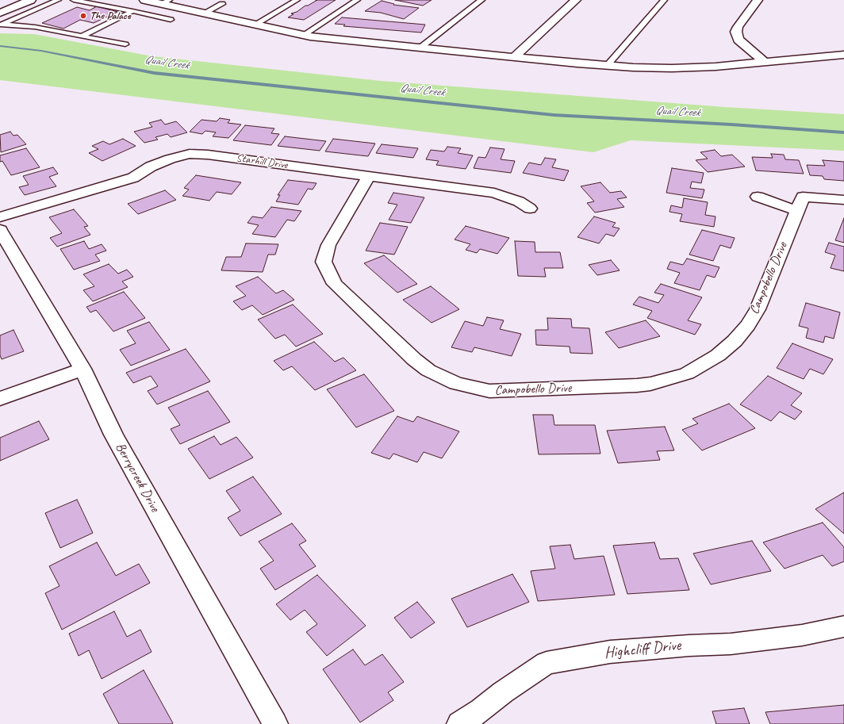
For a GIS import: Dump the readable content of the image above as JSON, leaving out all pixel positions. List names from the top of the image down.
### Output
{
  "streets": {
    "street": [
      "Starhill Drive",
      "Campobello Drive",
      "Berrycreek Drive",
      "Highcliff Drive"
    ]
  },
  "crossings": [
    ["Starhill Drive", "Campobello Drive"]
  ],
  "water": ["Quail Creek"],
  "places": ["The Palace"]
}
